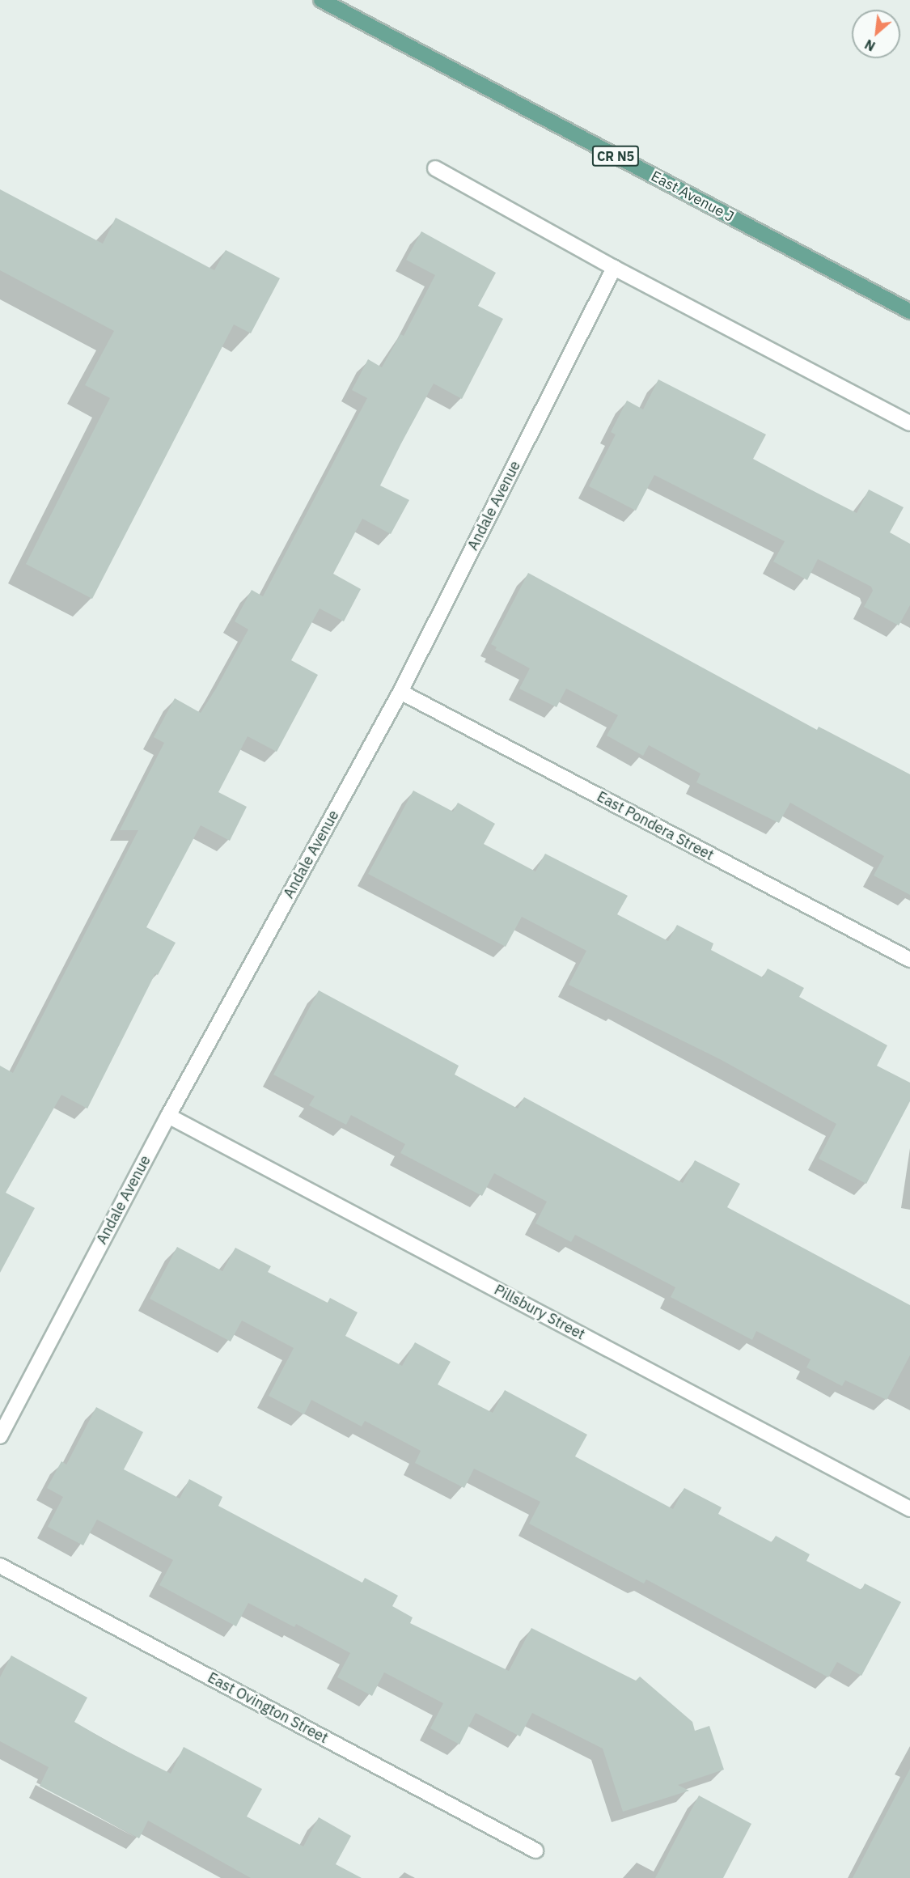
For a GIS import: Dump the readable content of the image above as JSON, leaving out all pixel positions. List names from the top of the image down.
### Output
{
  "streets": {
    "main road": ["CR N5", "East Avenue J"],
    "street": [
      "Andale Avenue",
      "East Pondera Street",
      "Pillsbury Street",
      "East Ovington Street"
    ]
  },
  "crossings": [
    ["Andale Avenue", "East Pondera Street"],
    ["Andale Avenue", "Pillsbury Street"]
  ],
  "north": "bottom left"
}
